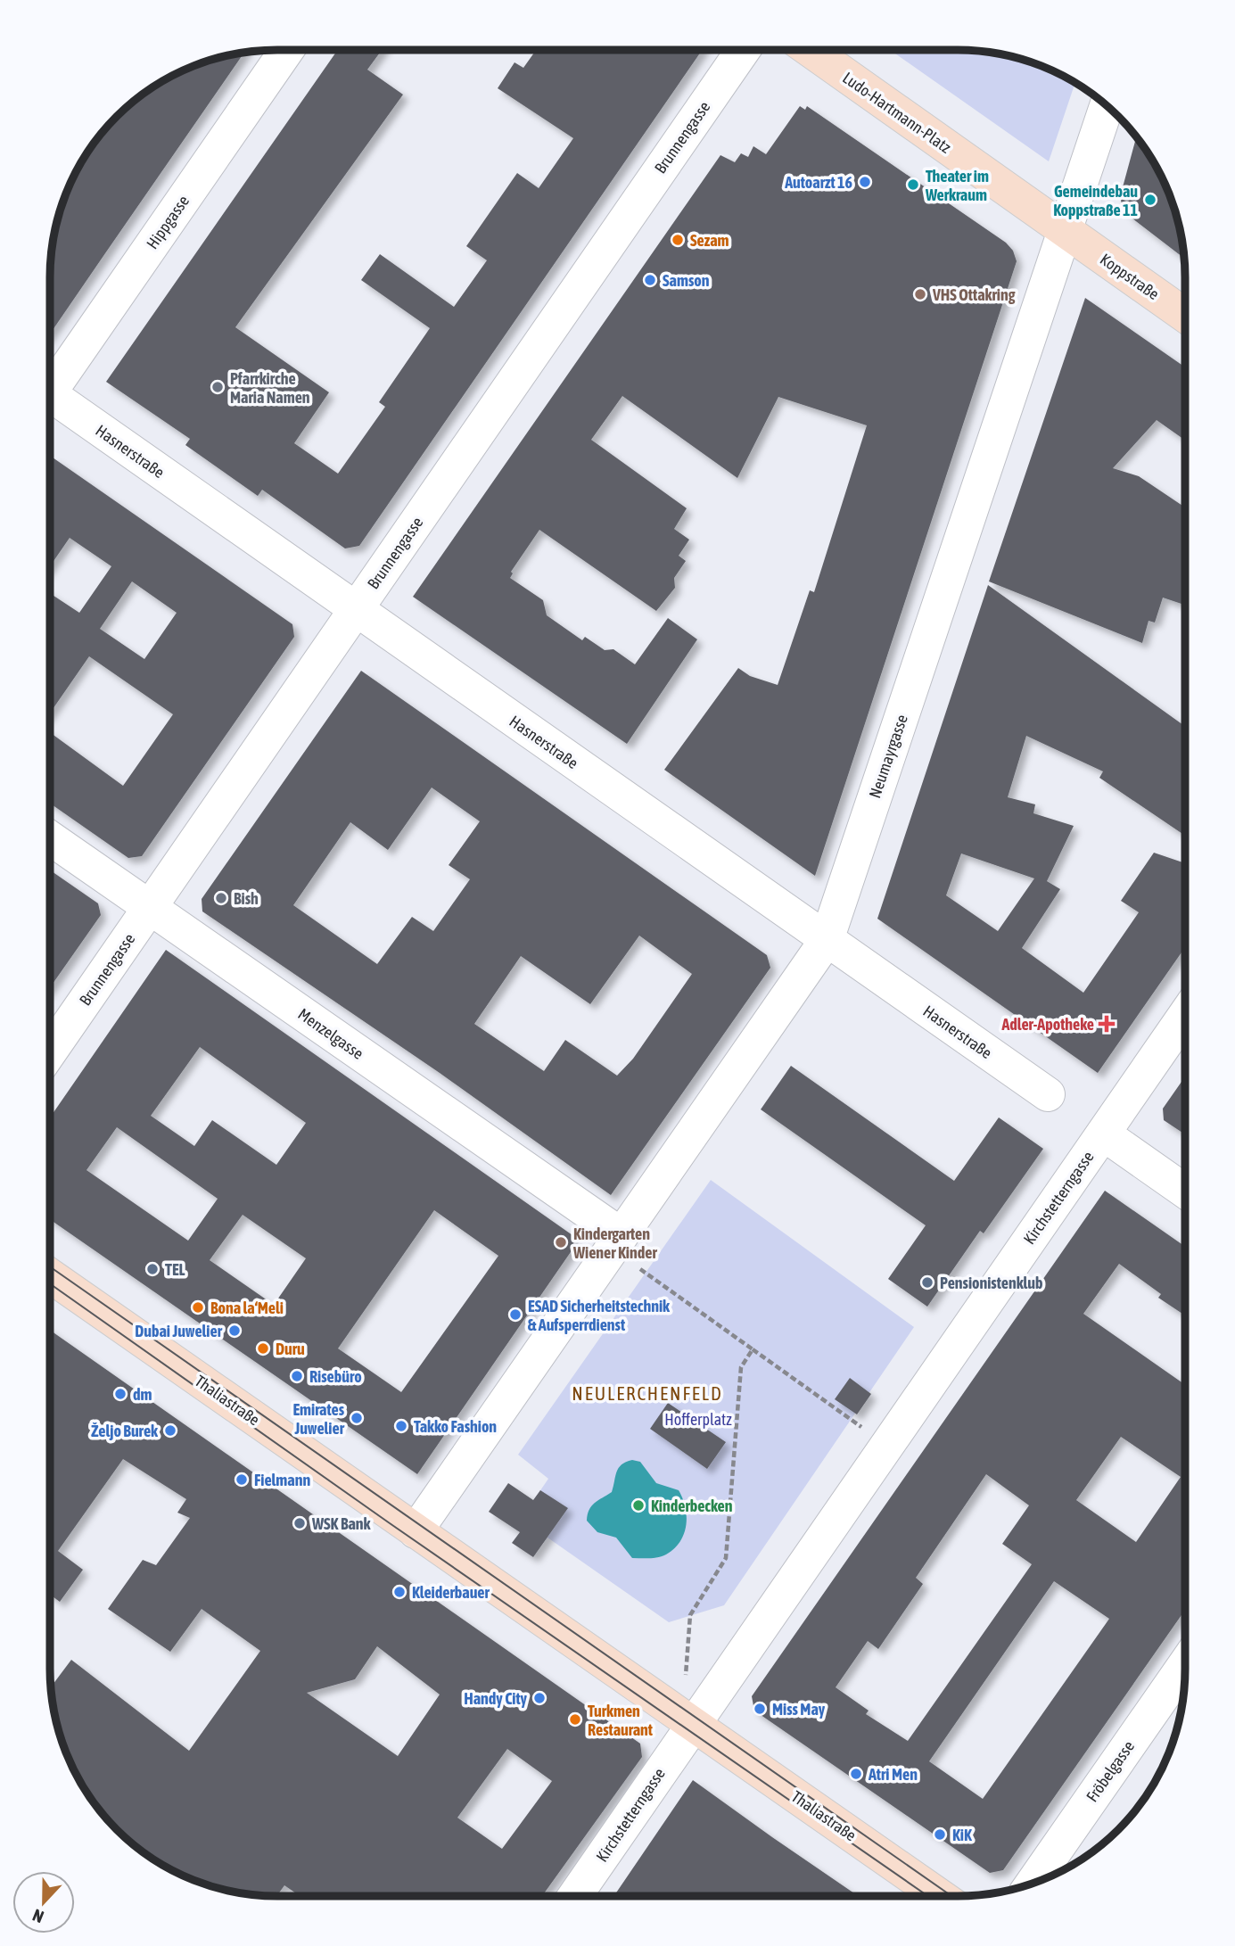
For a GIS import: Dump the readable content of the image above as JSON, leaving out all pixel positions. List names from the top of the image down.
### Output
{
  "streets": {
    "main road": ["Ludo-Hartmann-Platz", "Koppstraße", "Thaliastraße"],
    "street": [
      "Brunnengasse",
      "Hippgasse",
      "Hasnerstraße",
      "Neumayrgasse",
      "Menzelgasse",
      "Kirchstetterngasse",
      "Fröbelgasse"
    ]
  },
  "crossings": [
    ["Ludo-Hartmann-Platz", "Koppstraße"],
    ["Ludo-Hartmann-Platz", "Neumayrgasse"],
    ["Brunnengasse", "Hasnerstraße"],
    ["Brunnengasse", "Menzelgasse"],
    ["Koppstraße", "Neumayrgasse"],
    ["Hasnerstraße", "Neumayrgasse"],
    ["Neumayrgasse", "Menzelgasse"],
    ["Kirchstetterngasse", "Thaliastraße"]
  ],
  "districts": ["NEULERCHENFELD"],
  "parks": ["Hofferplatz"],
  "places": {
    "other": [
      "Autoarzt 16",
      "Theater im Werkraum",
      "Gemeindebau Koppstraße 11",
      "Sezam",
      "Samson",
      "VHS Ottakring",
      "Pfarrkirche Maria Namen",
      "Bish",
      "Kindergarten Wiener Kinder",
      "TEL",
      "Pensionistenklub",
      "Bona la‘Meli",
      "ESAD Sicherheitstechnik & Aufsperrdienst",
      "Dubai Juwelier",
      "Duru",
      "Risebüro",
      "dm",
      "Emirates Juwelier",
      "Takko Fashion",
      "Željo Burek",
      "Fielmann",
      "Kinderbecken",
      "WSK Bank",
      "Kleiderbauer",
      "Handy City",
      "Miss May",
      "Turkmen Restaurant",
      "Atri Men",
      "KiK"
    ],
    "health": ["Adler-Apotheke"]
  },
  "north": "bottom"
}
